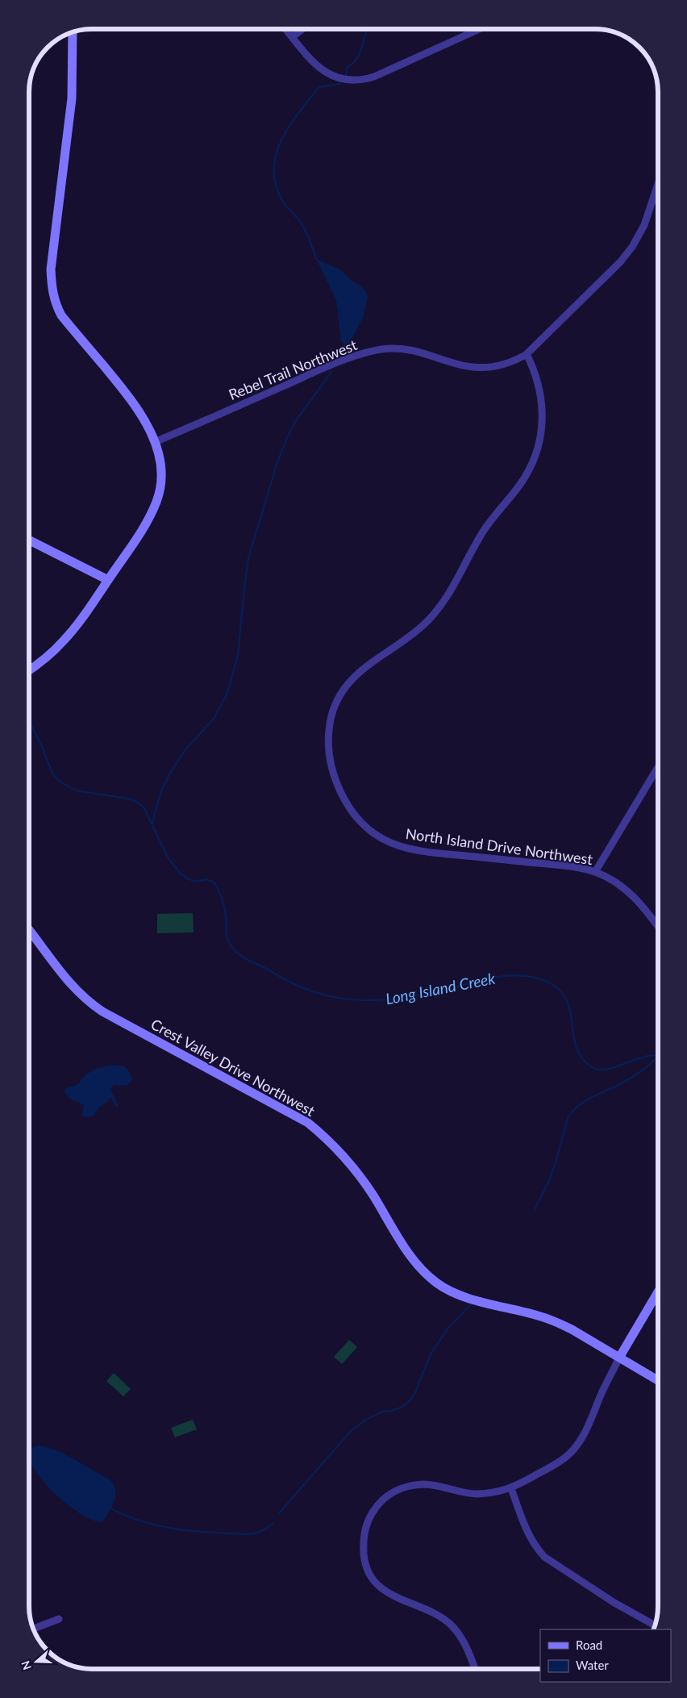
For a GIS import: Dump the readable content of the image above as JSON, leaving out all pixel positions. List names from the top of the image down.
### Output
{
  "streets": {
    "street": ["Rebel Trail Northwest", "North Island Drive Northwest", "Crest Valley Drive Northwest"]
  },
  "crossings": [
    ["Rebel Trail Northwest", "North Island Drive Northwest"]
  ],
  "water": ["Long Island Creek"],
  "legend": ["Road", "Water"],
  "north": "left"
}
